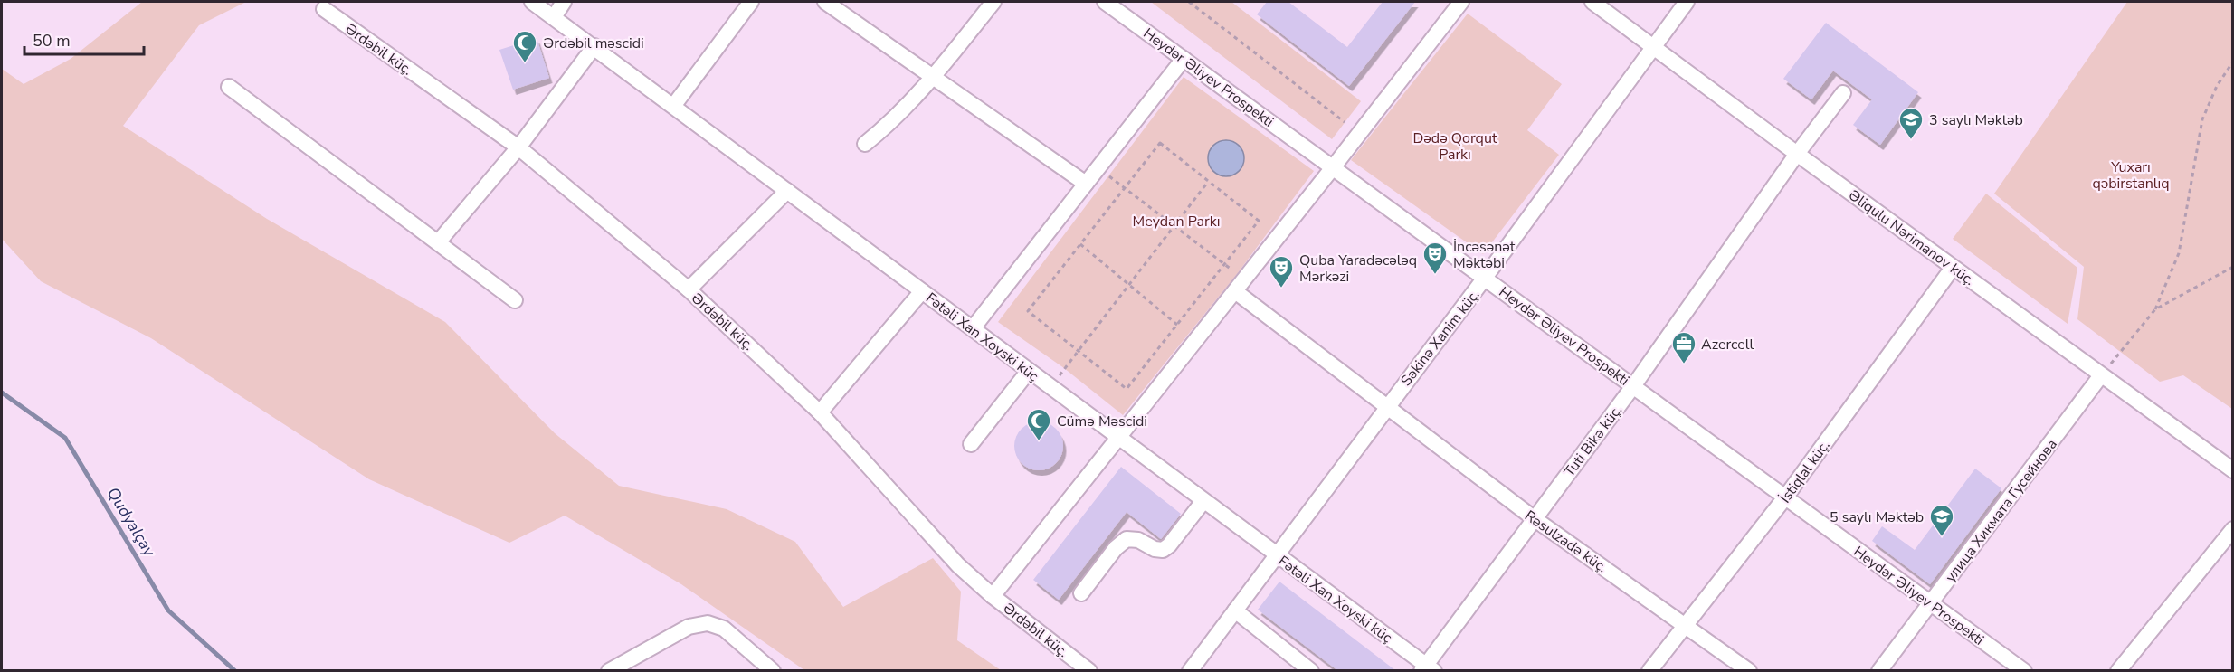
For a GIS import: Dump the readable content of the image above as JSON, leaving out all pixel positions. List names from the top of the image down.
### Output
{
  "streets": {
    "street": [
      "Ərdəbil küç.",
      "Heydər Əliyev Prospekti",
      "Əliqulu Nərimanov küç.",
      "Fətəli Xan Xoyski küç",
      "Səkinə Xanim küç.",
      "Tuti Bikə küç.",
      "İstiqlal küç.",
      "улица Хикмата Гусейнова",
      "Rəsulzadə küç."
    ]
  },
  "crossings": [
    ["Heydər Əliyev Prospekti", "Səkinə Xanim küç."],
    ["Heydər Əliyev Prospekti", "Tuti Bikə küç."],
    ["Heydər Əliyev Prospekti", "İstiqlal küç."],
    ["Heydər Əliyev Prospekti", "улица Хикмата Гусейнова"],
    ["Əliqulu Nərimanov küç.", "Səkinə Xanim küç."],
    ["Əliqulu Nərimanov küç.", "Tuti Bikə küç."],
    ["Əliqulu Nərimanov küç.", "İstiqlal küç."],
    ["Əliqulu Nərimanov küç.", "улица Хикмата Гусейнова"],
    ["Fətəli Xan Xoyski küç", "Səkinə Xanim küç."],
    ["Fətəli Xan Xoyski küç", "Tuti Bikə küç."],
    ["Səkinə Xanim küç.", "Rəsulzadə küç."],
    ["Tuti Bikə küç.", "Rəsulzadə küç."],
    ["İstiqlal küç.", "Rəsulzadə küç."]
  ],
  "water": ["Qudyalçay"],
  "parks": ["Dədə Qorqut Parkı", "Yuxarı qəbirstanlıq", "Meydan Parkı"],
  "places": {
    "mosque": ["Ərdəbil məscidi", "Cümə Məscidi"],
    "school or university": ["3 saylı Məktəb", "5 saylı Məktəb"],
    "theatre": ["İncəsənət Məktəbi", "Quba Yaradəcələq Mərkəzi"],
    "office": ["Azercell"]
  },
  "scale_bar": "50 m"
}
